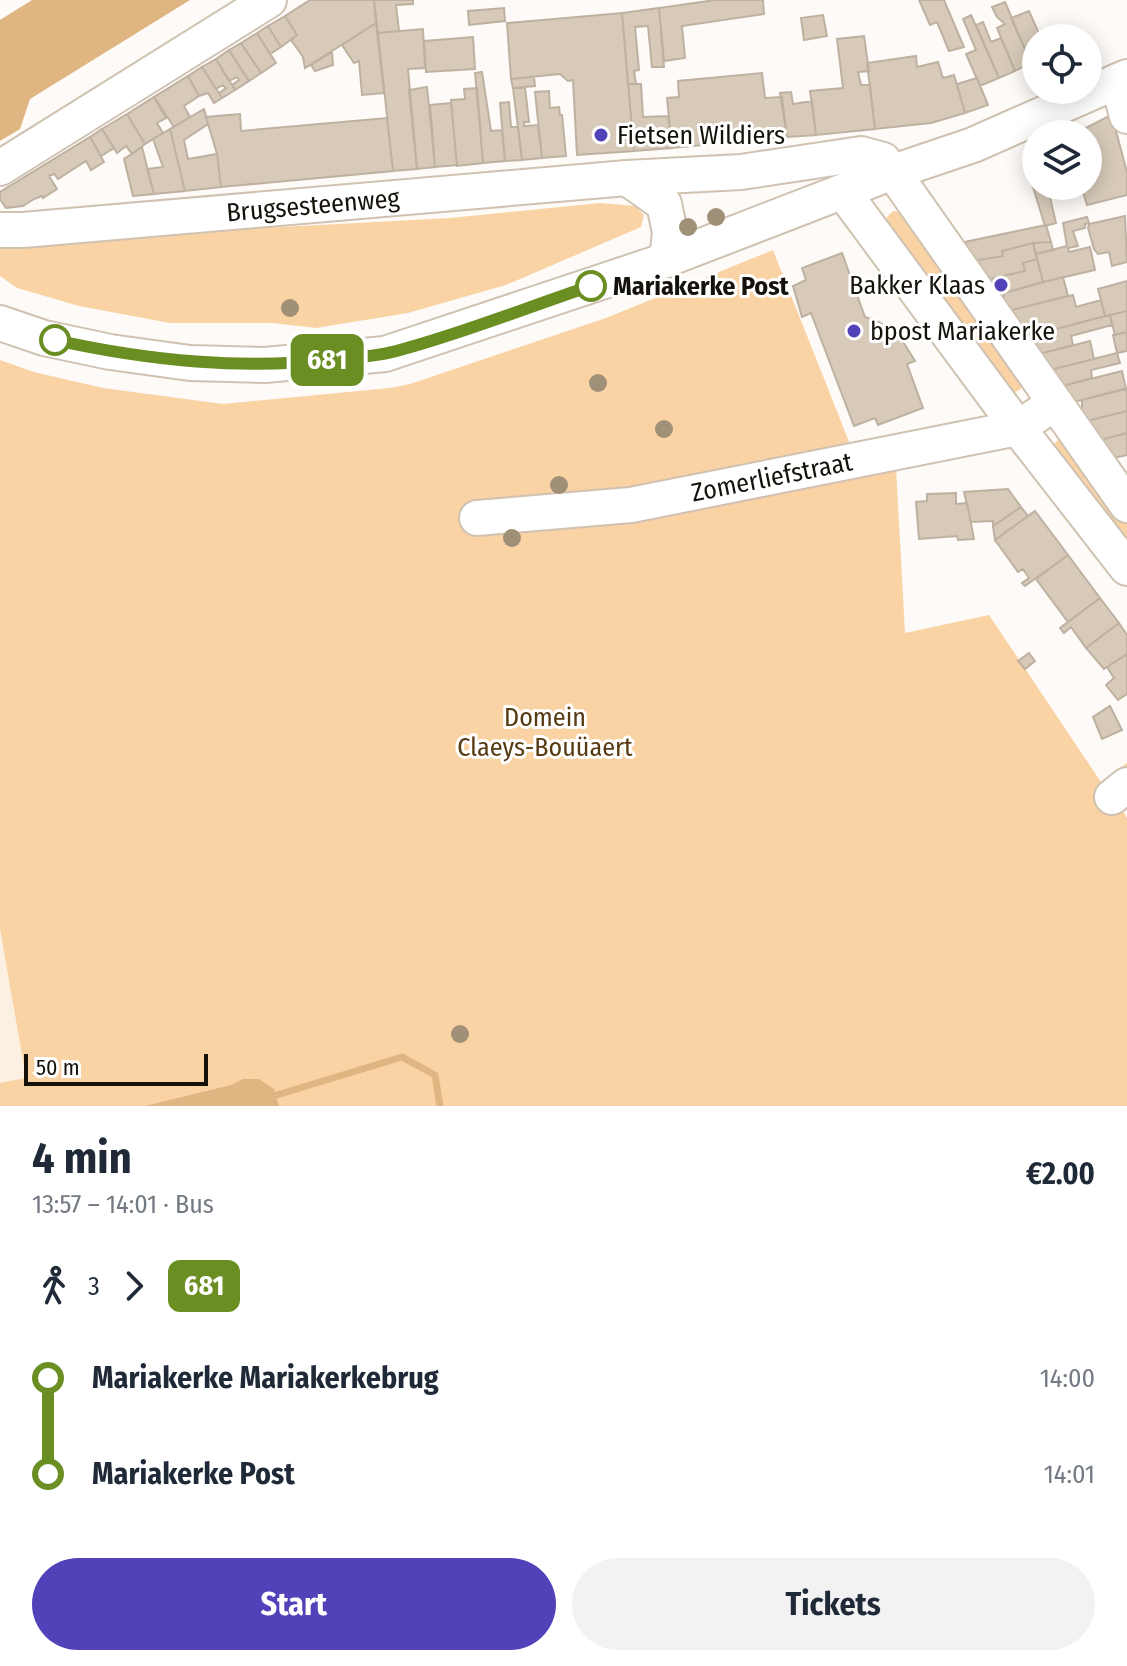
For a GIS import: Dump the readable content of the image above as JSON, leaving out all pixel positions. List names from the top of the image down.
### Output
{
  "streets": {
    "street": ["Brugsesteenweg", "Zomerliefstraat"]
  },
  "parks": ["Domein Claeys-Bouüaert"],
  "places": [
    "Fietsen Wildiers",
    "Bakker Klaas",
    "Mariakerke Post",
    "bpost Mariakerke"
  ],
  "lines": ["bus line 681"],
  "scale_bar": "50 m",
  "page": {
    "on_map": "681",
    "scale": "50 m",
    "heading": ["4 min", "13:57 – 14:01 · Bus", "€2.00"],
    "legs": ["3", "681"],
    "list": [
      {
        "name": "Mariakerke Mariakerkebrug",
        "value": "14:00"
      },
      {
        "name": "Mariakerke Post",
        "value": "14:01"
      }
    ],
    "buttons": ["Start", "Tickets"]
  }
}
